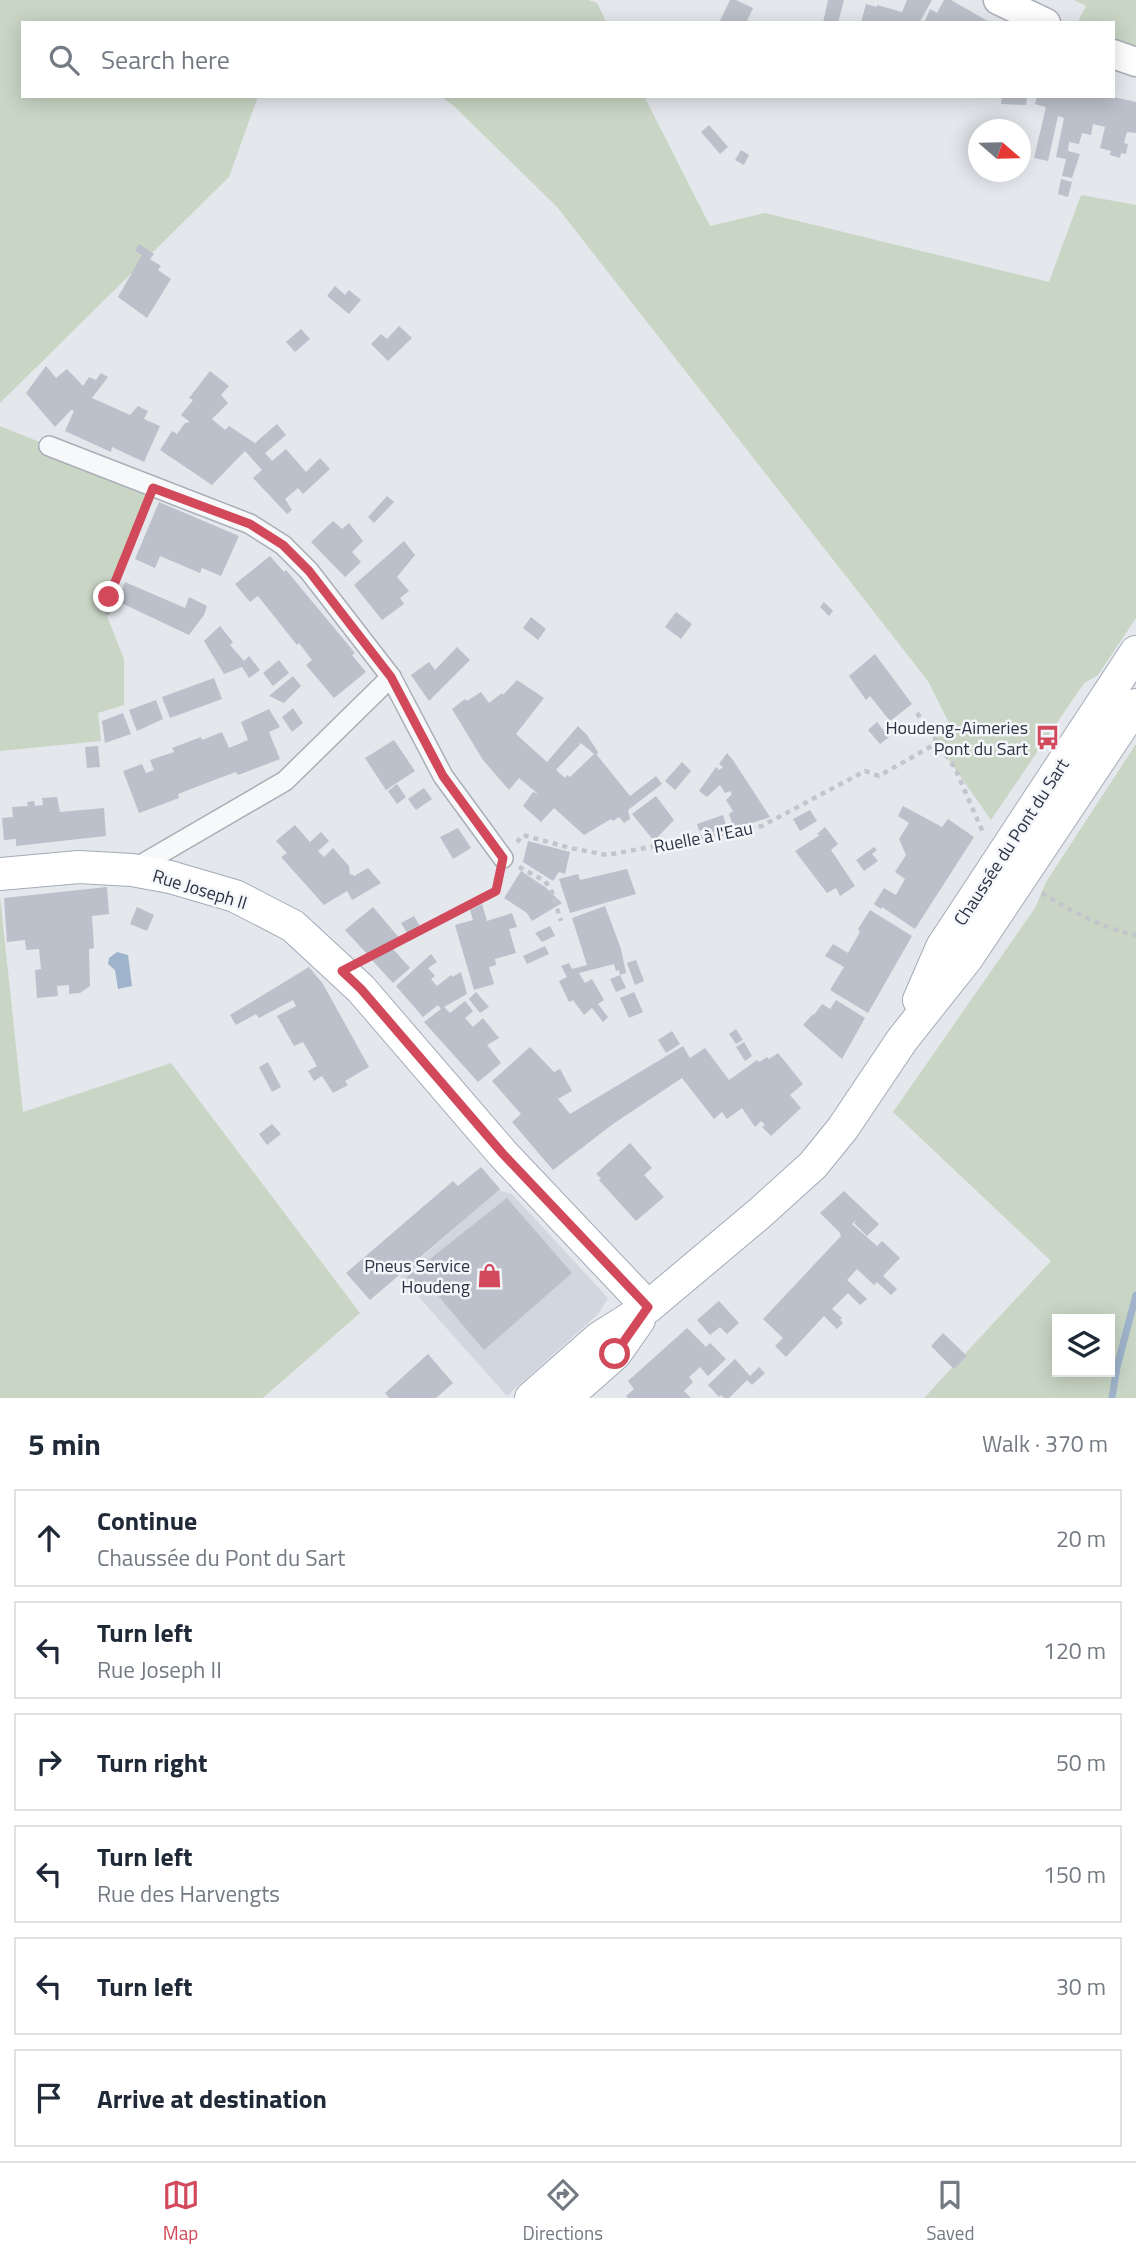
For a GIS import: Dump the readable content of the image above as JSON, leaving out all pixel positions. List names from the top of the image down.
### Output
{
  "streets": {
    "main road": ["Chaussée du Pont du Sart", "Rue Joseph II"],
    "path": ["Ruelle à l'Eau"]
  },
  "crossings": [
    ["Chaussée du Pont du Sart", "Rue Joseph II"]
  ],
  "places": {
    "bus stop": ["Houdeng-Aimeries Pont du Sart"],
    "shop": ["Pneus Service Houdeng"]
  },
  "north": "right",
  "page": {
    "search": "Search here",
    "heading": ["5 min", "Walk · 370 m"],
    "list": [
      ["Continue", "Chaussée du Pont du Sart", "20 m"],
      ["Turn left", "Rue Joseph II", "120 m"],
      ["Turn right", "50 m"],
      ["Turn left", "Rue des Harvengts", "150 m"],
      ["Turn left", "30 m"],
      "Arrive at destination"
    ],
    "nav": ["Map", "Directions", "Saved"]
  }
}
